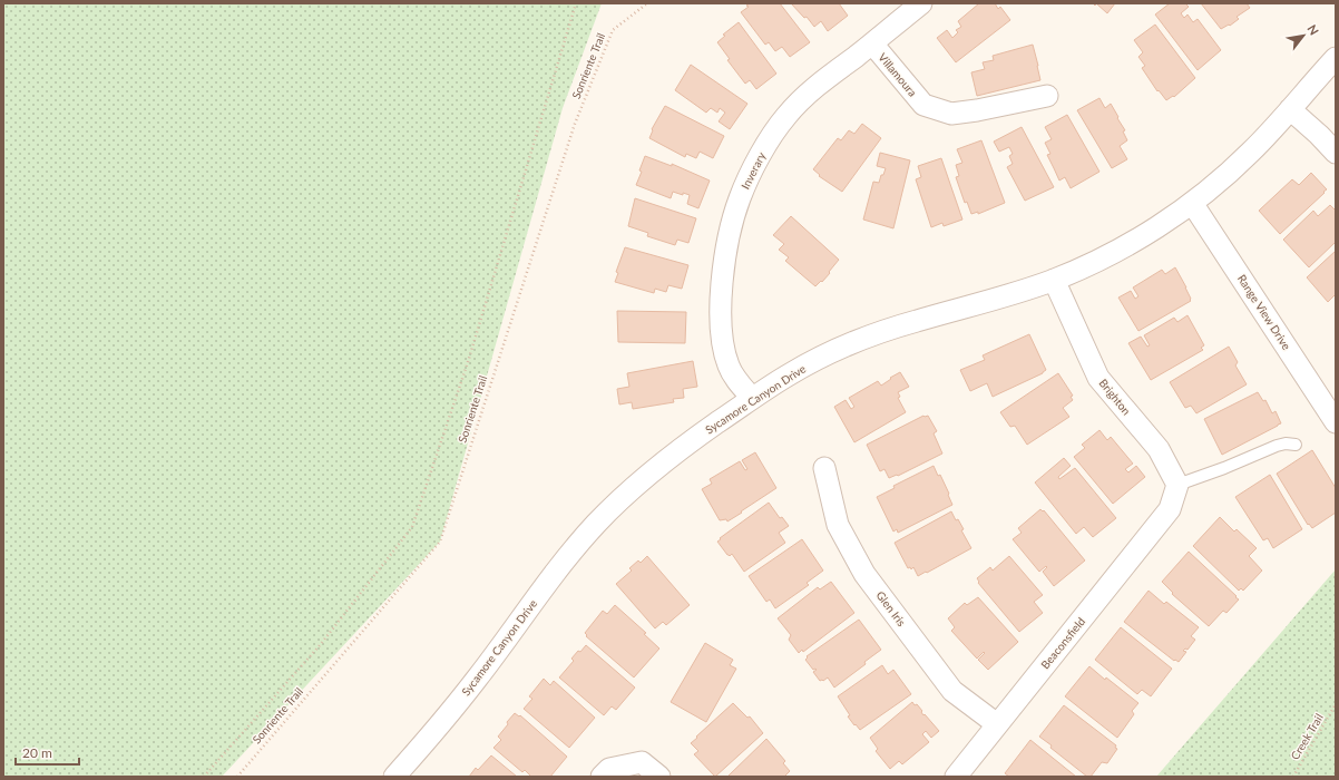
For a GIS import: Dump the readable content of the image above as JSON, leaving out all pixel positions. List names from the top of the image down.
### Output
{
  "streets": {
    "street": [
      "Villamoura",
      "Inverary",
      "Range View Drive",
      "Brighton",
      "Sycamore Canyon Drive",
      "Glen Iris",
      "Beaconsfield"
    ],
    "path": ["Sonriente Trail", "Creek Trail"]
  },
  "crossings": [
    ["Villamoura", "Inverary"],
    ["Inverary", "Sycamore Canyon Drive"],
    ["Range View Drive", "Sycamore Canyon Drive"],
    ["Brighton", "Sycamore Canyon Drive"],
    ["Brighton", "Beaconsfield"],
    ["Glen Iris", "Beaconsfield"]
  ],
  "scale_bar": "20 m",
  "north": "top right"
}
